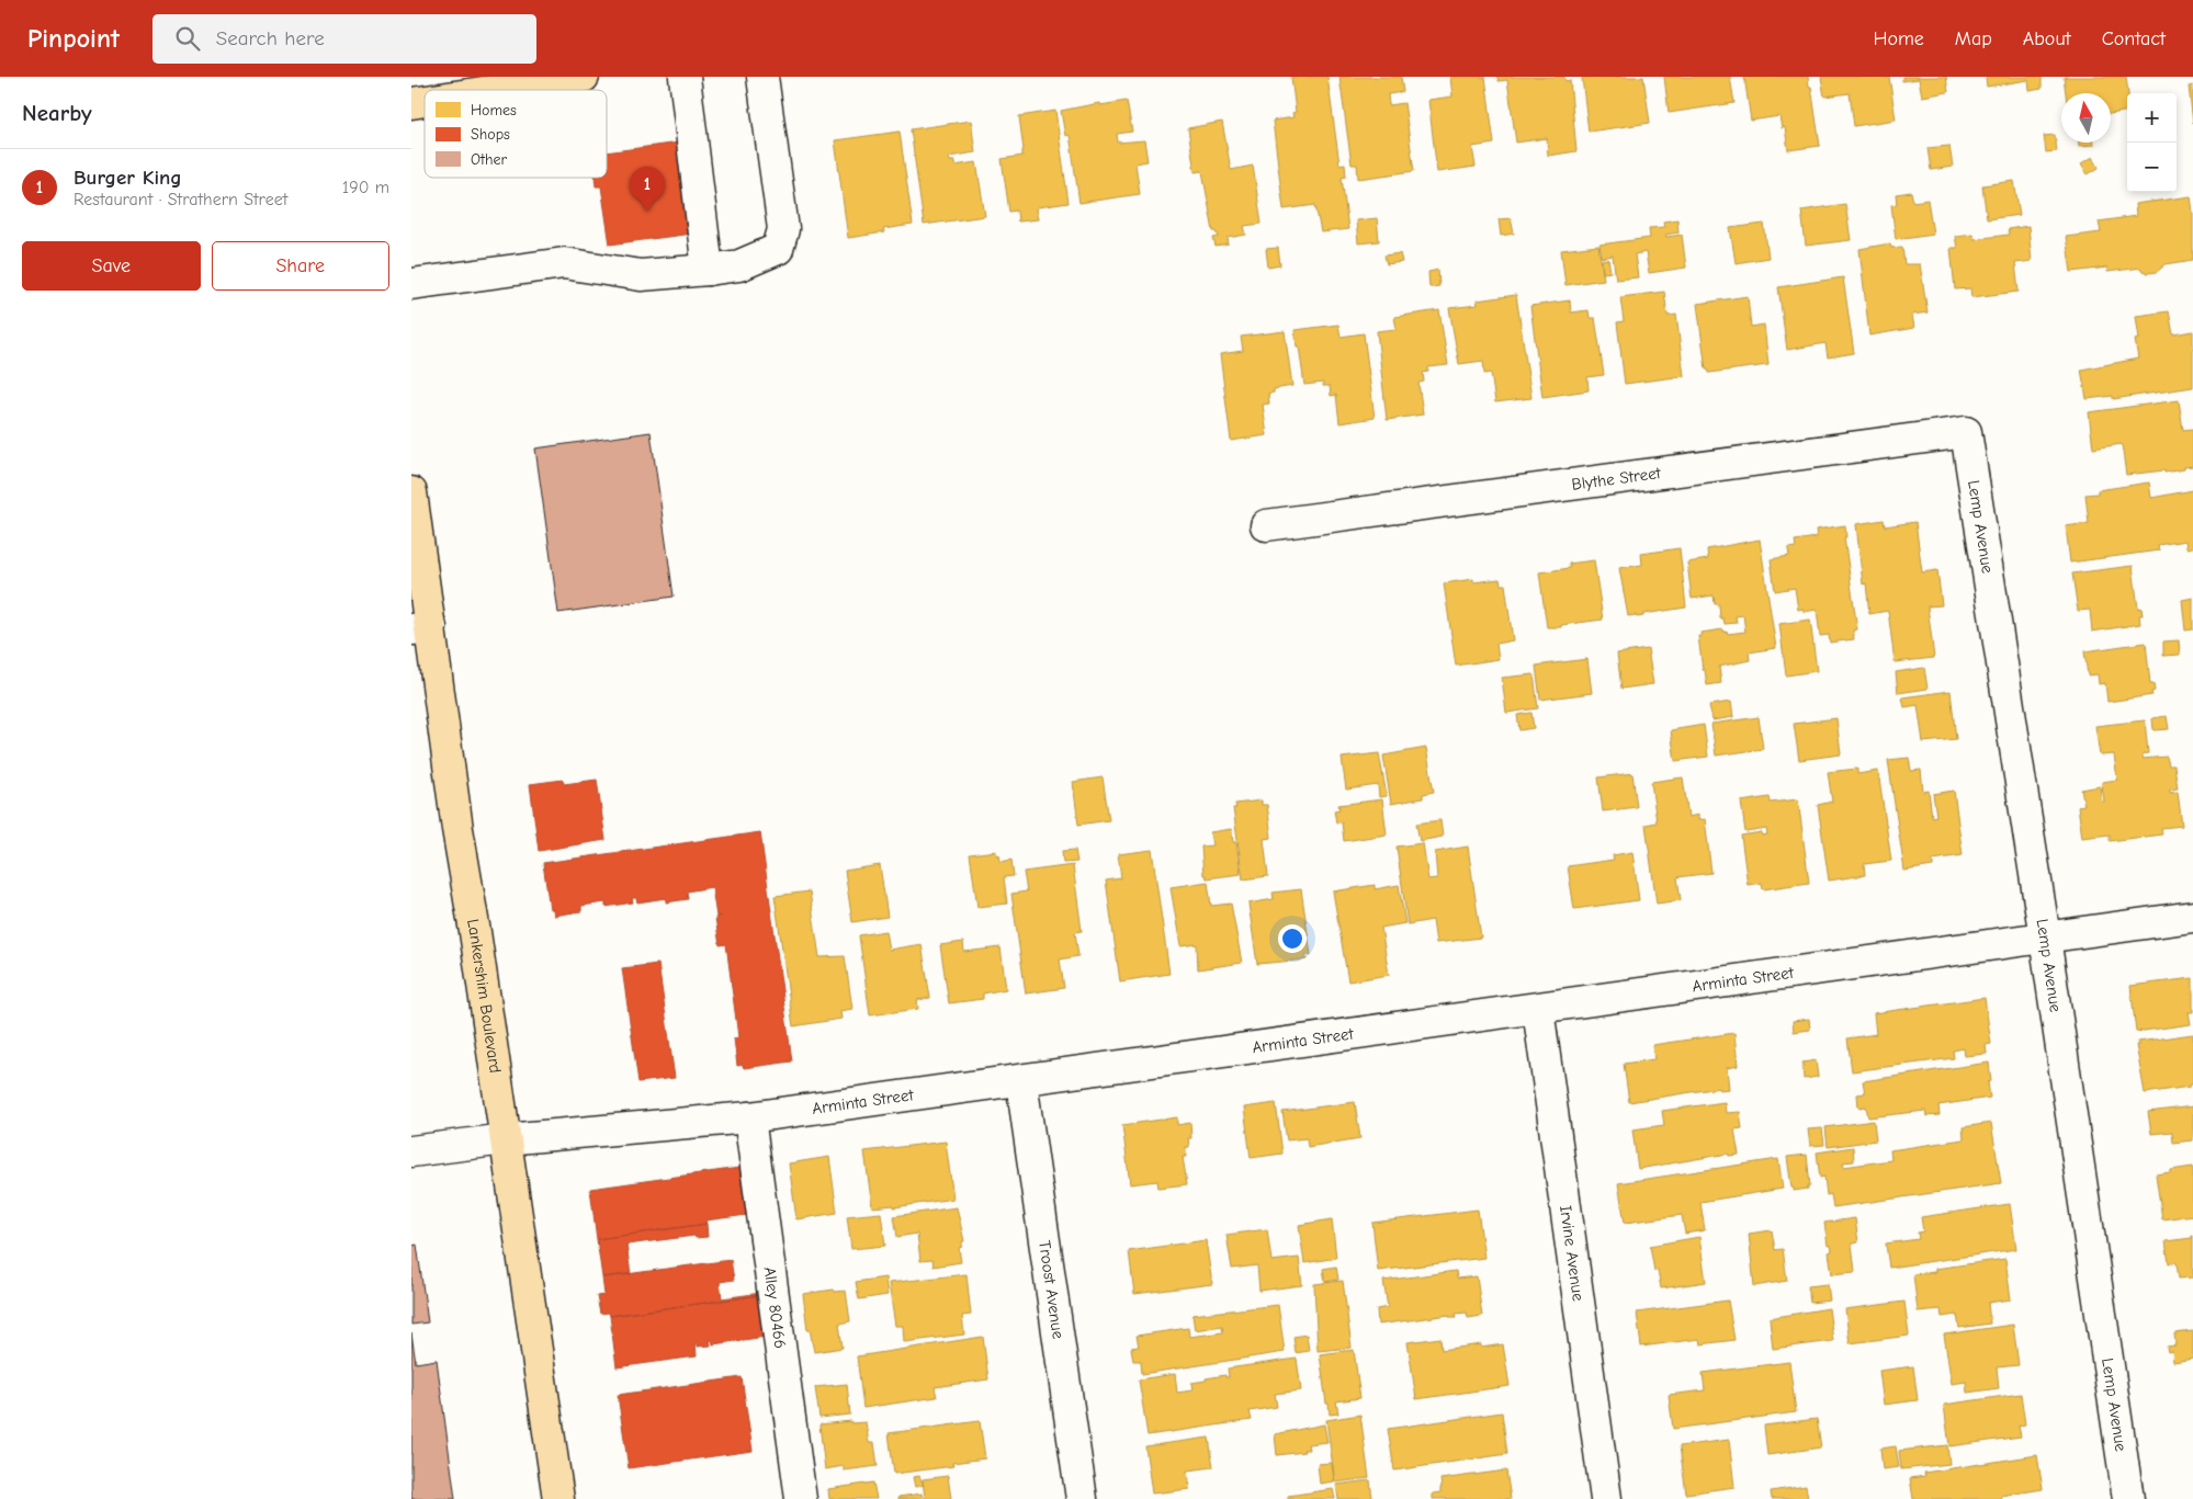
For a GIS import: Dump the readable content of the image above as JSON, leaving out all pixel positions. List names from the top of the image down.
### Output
{
  "streets": {
    "main road": ["Lankershim Boulevard"],
    "street": [
      "Blythe Street",
      "Lemp Avenue",
      "Arminta Street",
      "Irvine Avenue",
      "Troost Avenue",
      "Alley 80466"
    ]
  },
  "crossings": [
    ["Blythe Street", "Lemp Avenue"],
    ["Lemp Avenue", "Arminta Street"],
    ["Arminta Street", "Lankershim Boulevard"],
    ["Arminta Street", "Irvine Avenue"],
    ["Arminta Street", "Troost Avenue"],
    ["Arminta Street", "Alley 80466"]
  ],
  "legend": ["Homes", "Shops", "Other"],
  "north": "top",
  "page": {
    "header": "Pinpoint",
    "search": "Search here",
    "nav": [
      "Home",
      "Map",
      "About",
      "Contact"
    ],
    "heading": "Nearby",
    "map_buttons": ["+", "−"],
    "list": [
      {
        "mark": "1",
        "name": "Burger King",
        "note": "Restaurant · Strathern Street",
        "value": "190 m"
      }
    ],
    "pins": "1",
    "buttons": ["Save", "Share"]
  }
}
